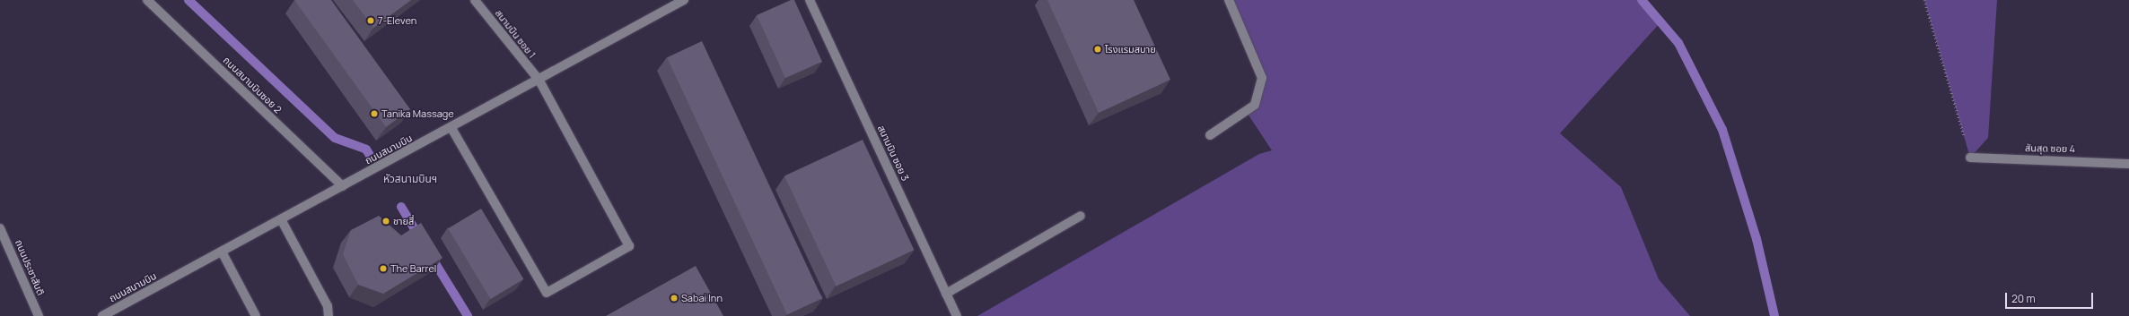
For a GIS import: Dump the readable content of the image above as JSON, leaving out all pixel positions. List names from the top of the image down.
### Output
{
  "streets": {
    "street": [
      "สนามบิน ซอย 1",
      "ถนนสนามบินซอย 2",
      "สันสุด ซอย 4",
      "ถนนสนามบิน",
      "สนามบิน ซอย 3",
      "ถนนประชาสันติ"
    ]
  },
  "crossings": [
    ["สนามบิน ซอย 1", "ถนนสนามบิน"],
    ["ถนนสนามบินซอย 2", "ถนนสนามบิน"]
  ],
  "districts": ["หัวสนามบินฯ"],
  "places": [
    "7-Eleven",
    "โรงแรมสบาย",
    "Tanika Massage",
    "ชายสี่",
    "The Barrel",
    "Sabai Inn"
  ],
  "scale_bar": "20 m"
}
